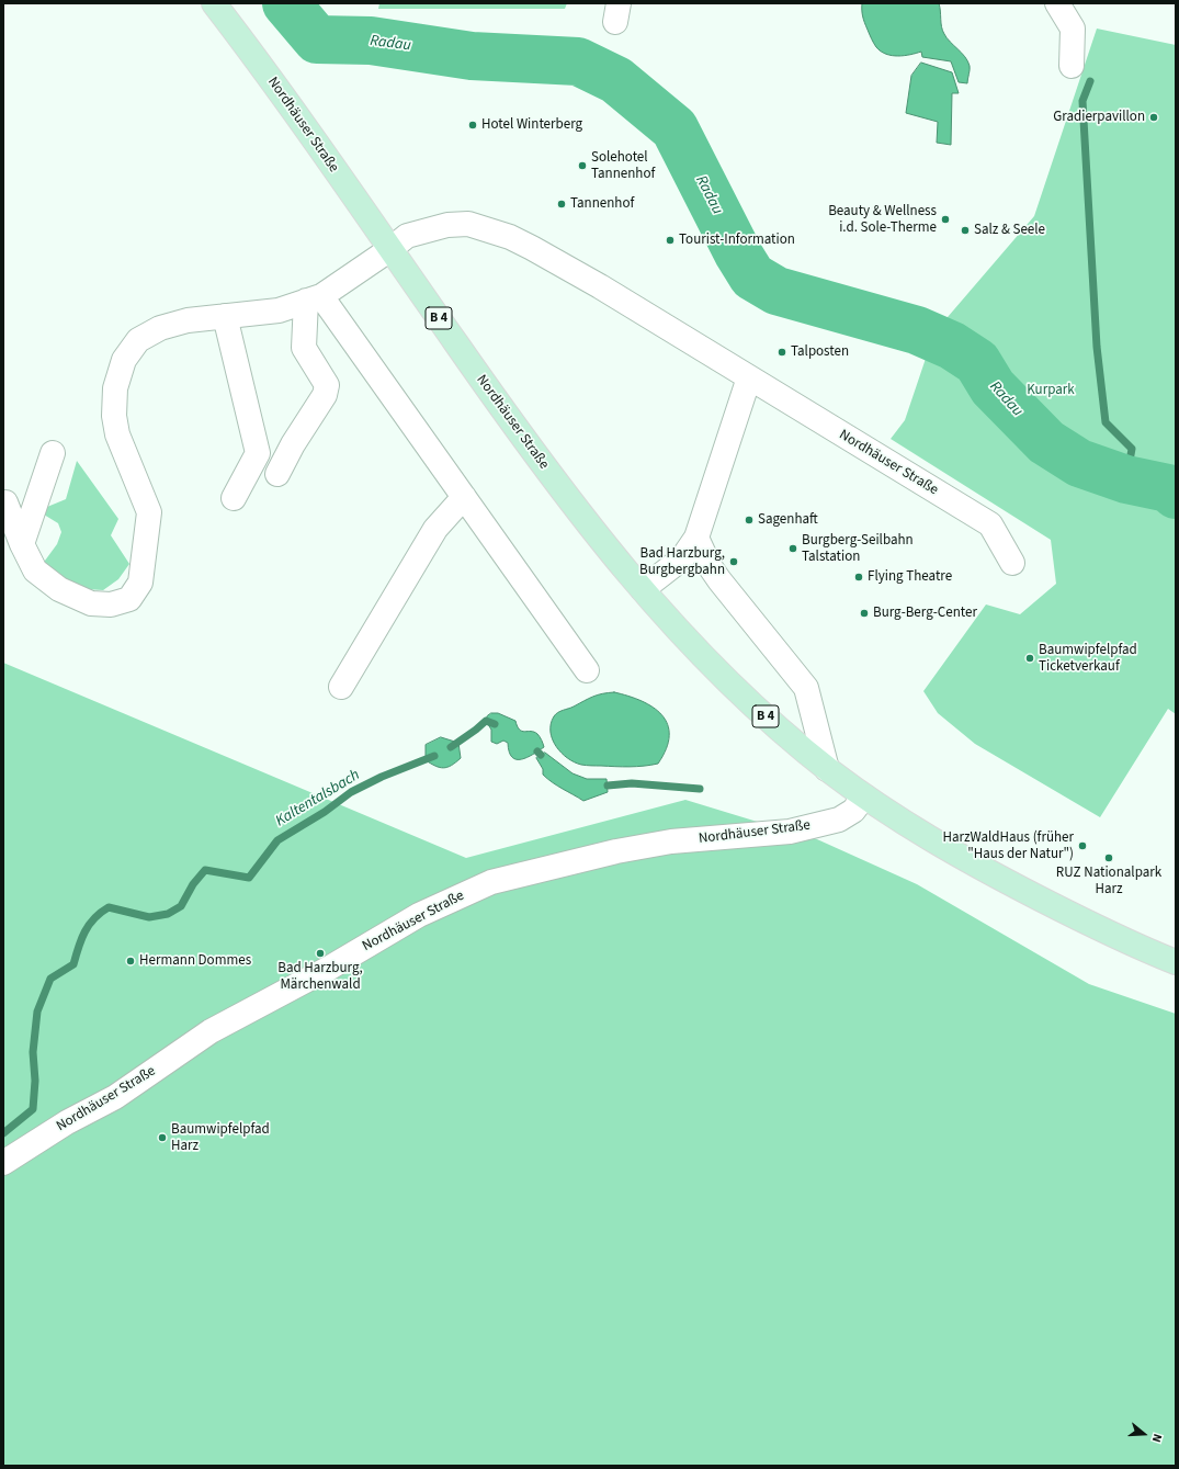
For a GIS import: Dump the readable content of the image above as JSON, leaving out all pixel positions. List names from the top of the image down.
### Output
{
  "streets": {
    "main road": ["Nordhäuser Straße", "B 4"]
  },
  "water": ["Radau", "Kaltentalsbach"],
  "parks": ["Kurpark"],
  "places": [
    "Gradierpavillon",
    "Hotel Winterberg",
    "Solehotel Tannenhof",
    "Tannenhof",
    "Beauty & Wellness i.d. Sole-Therme",
    "Salz & Seele",
    "Tourist-Information",
    "Talposten",
    "Sagenhaft",
    "Burgberg-Seilbahn Talstation",
    "Bad Harzburg, Burgbergbahn",
    "Flying Theatre",
    "Burg-Berg-Center",
    "Baumwipfelpfad Ticketverkauf",
    "HarzWaldHaus (früher \"Haus der Natur\")",
    "RUZ Nationalpark Harz",
    "Bad Harzburg, Märchenwald",
    "Hermann Dommes",
    "Baumwipfelpfad Harz"
  ],
  "north": "right"
}
